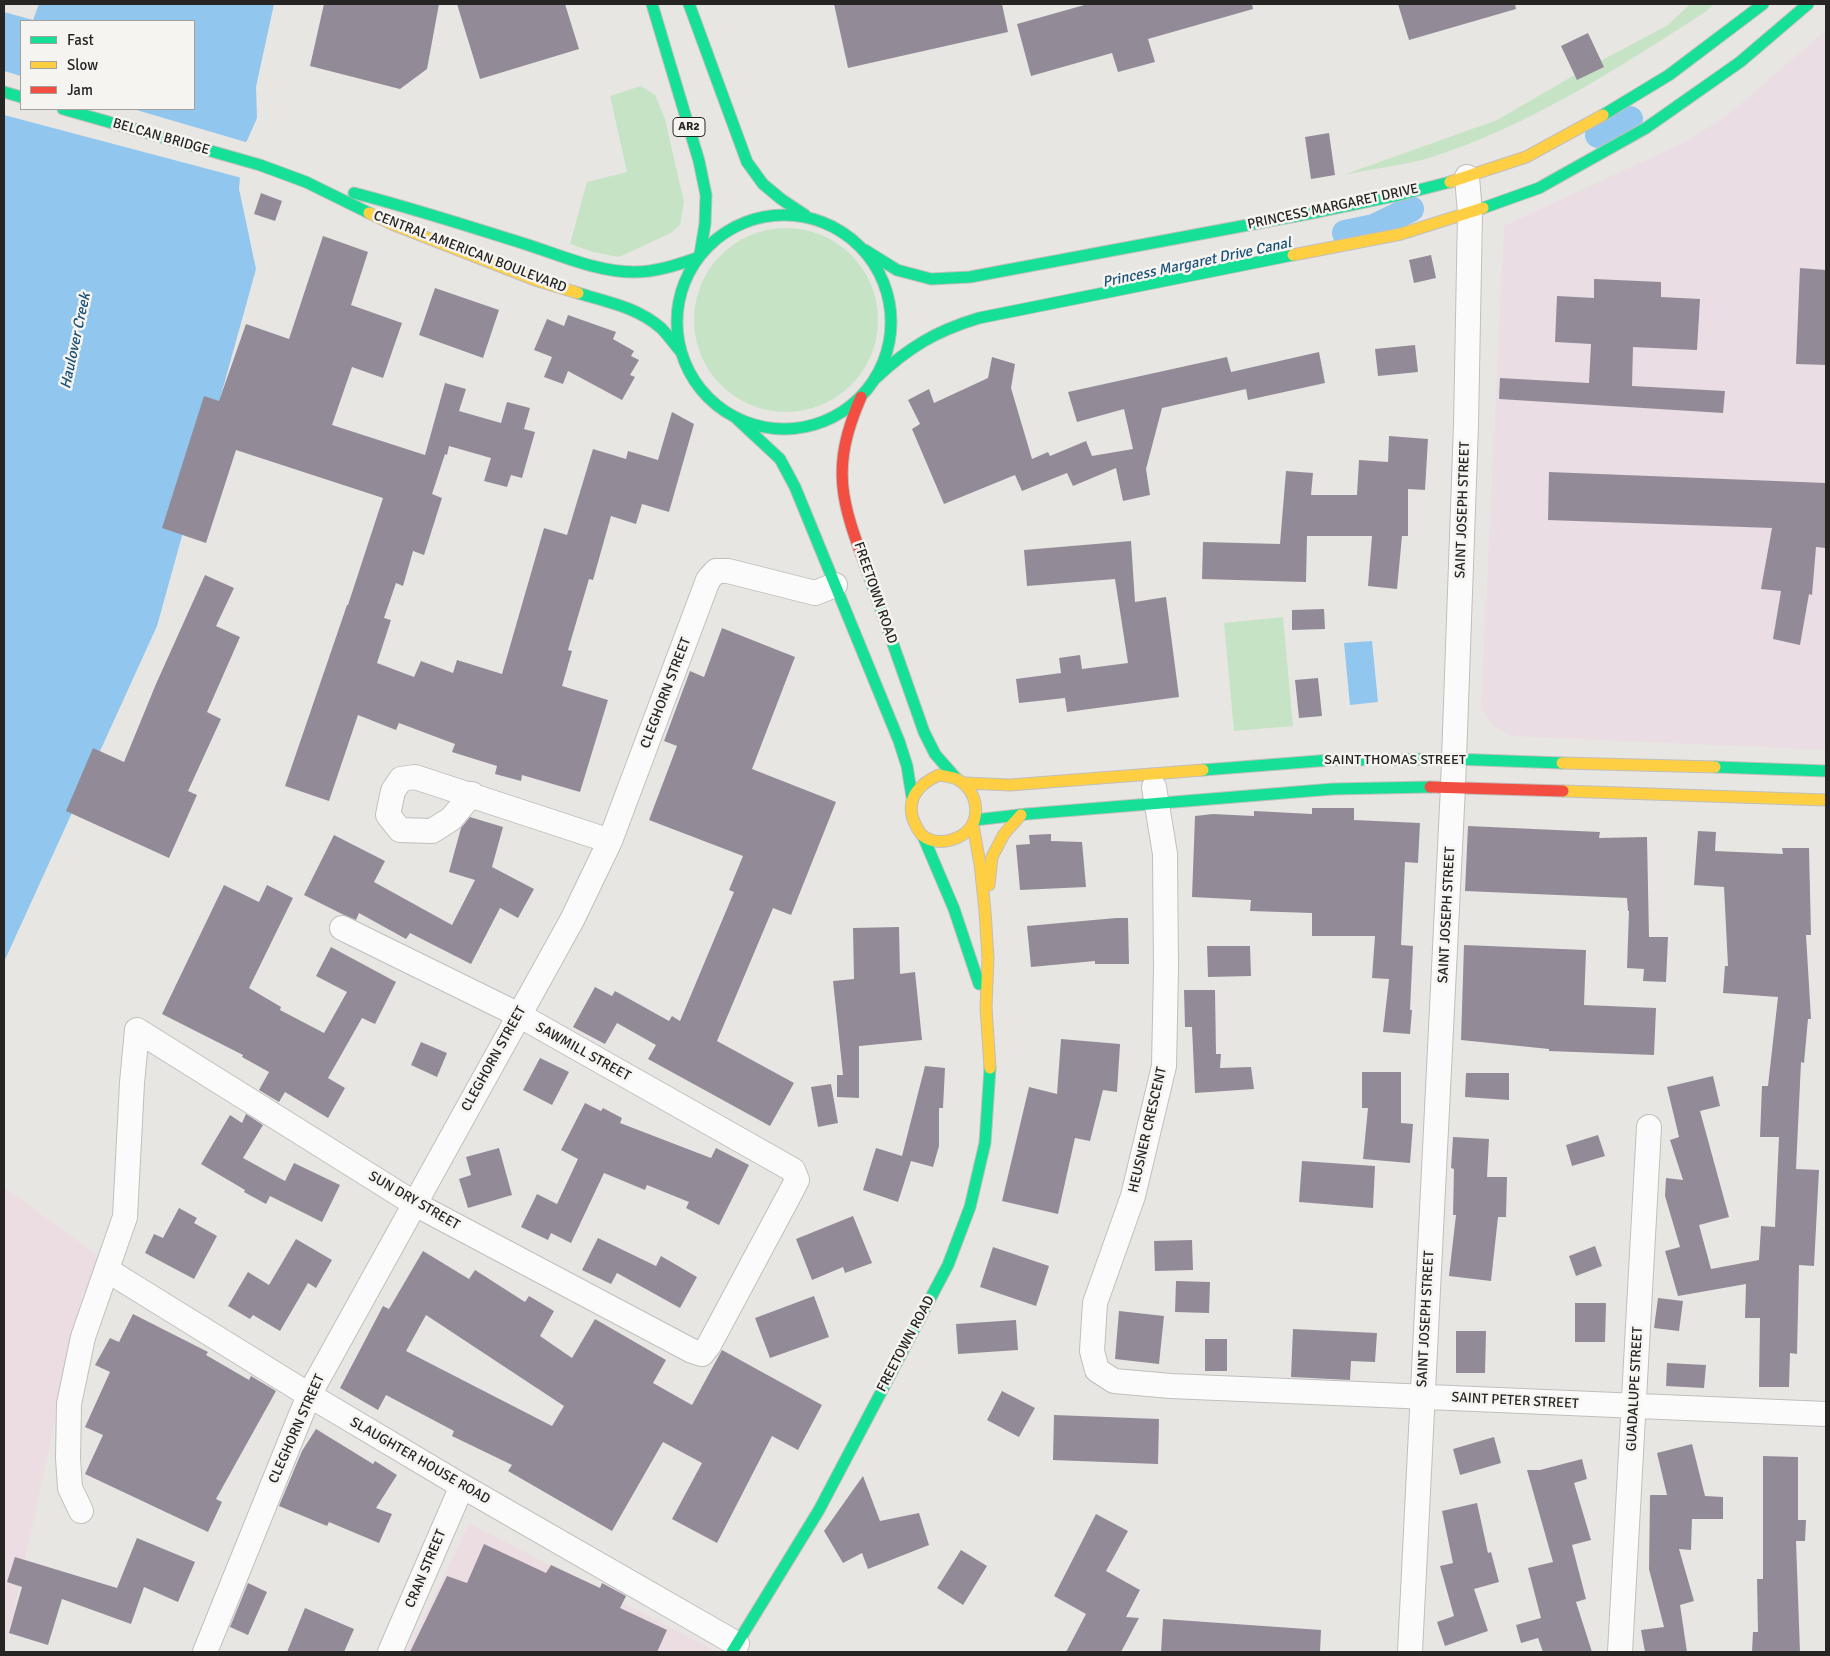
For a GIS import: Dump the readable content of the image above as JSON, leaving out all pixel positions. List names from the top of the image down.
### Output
{
  "streets": {
    "main road": [
      "AR2",
      "BELCAN BRIDGE",
      "PRINCESS MARGARET DRIVE",
      "CENTRAL AMERICAN BOULEVARD",
      "FREETOWN ROAD",
      "SAINT THOMAS STREET"
    ],
    "street": [
      "SAINT JOSEPH STREET",
      "CLEGHORN STREET",
      "SAWMILL STREET",
      "HEUSNER CRESCENT",
      "SUN DRY STREET",
      "GUADALUPE STREET",
      "SAINT PETER STREET",
      "SLAUGHTER HOUSE ROAD",
      "CRAN STREET"
    ]
  },
  "crossings": [
    ["AR2", "CENTRAL AMERICAN BOULEVARD"],
    ["BELCAN BRIDGE", "CENTRAL AMERICAN BOULEVARD"],
    ["PRINCESS MARGARET DRIVE", "SAINT JOSEPH STREET"],
    ["SAINT JOSEPH STREET", "SAINT THOMAS STREET"],
    ["SAINT JOSEPH STREET", "SAINT PETER STREET"],
    ["FREETOWN ROAD", "SAINT THOMAS STREET"],
    ["FREETOWN ROAD", "SLAUGHTER HOUSE ROAD"],
    ["CLEGHORN STREET", "SAWMILL STREET"],
    ["CLEGHORN STREET", "SUN DRY STREET"],
    ["CLEGHORN STREET", "SLAUGHTER HOUSE ROAD"],
    ["SAINT THOMAS STREET", "HEUSNER CRESCENT"],
    ["SAWMILL STREET", "SUN DRY STREET"],
    ["HEUSNER CRESCENT", "SAINT PETER STREET"],
    ["SUN DRY STREET", "SLAUGHTER HOUSE ROAD"],
    ["GUADALUPE STREET", "SAINT PETER STREET"],
    ["SLAUGHTER HOUSE ROAD", "CRAN STREET"]
  ],
  "water": ["Princess Margaret Drive Canal", "Haulover Creek"],
  "legend": ["Fast", "Slow", "Jam"]
}
